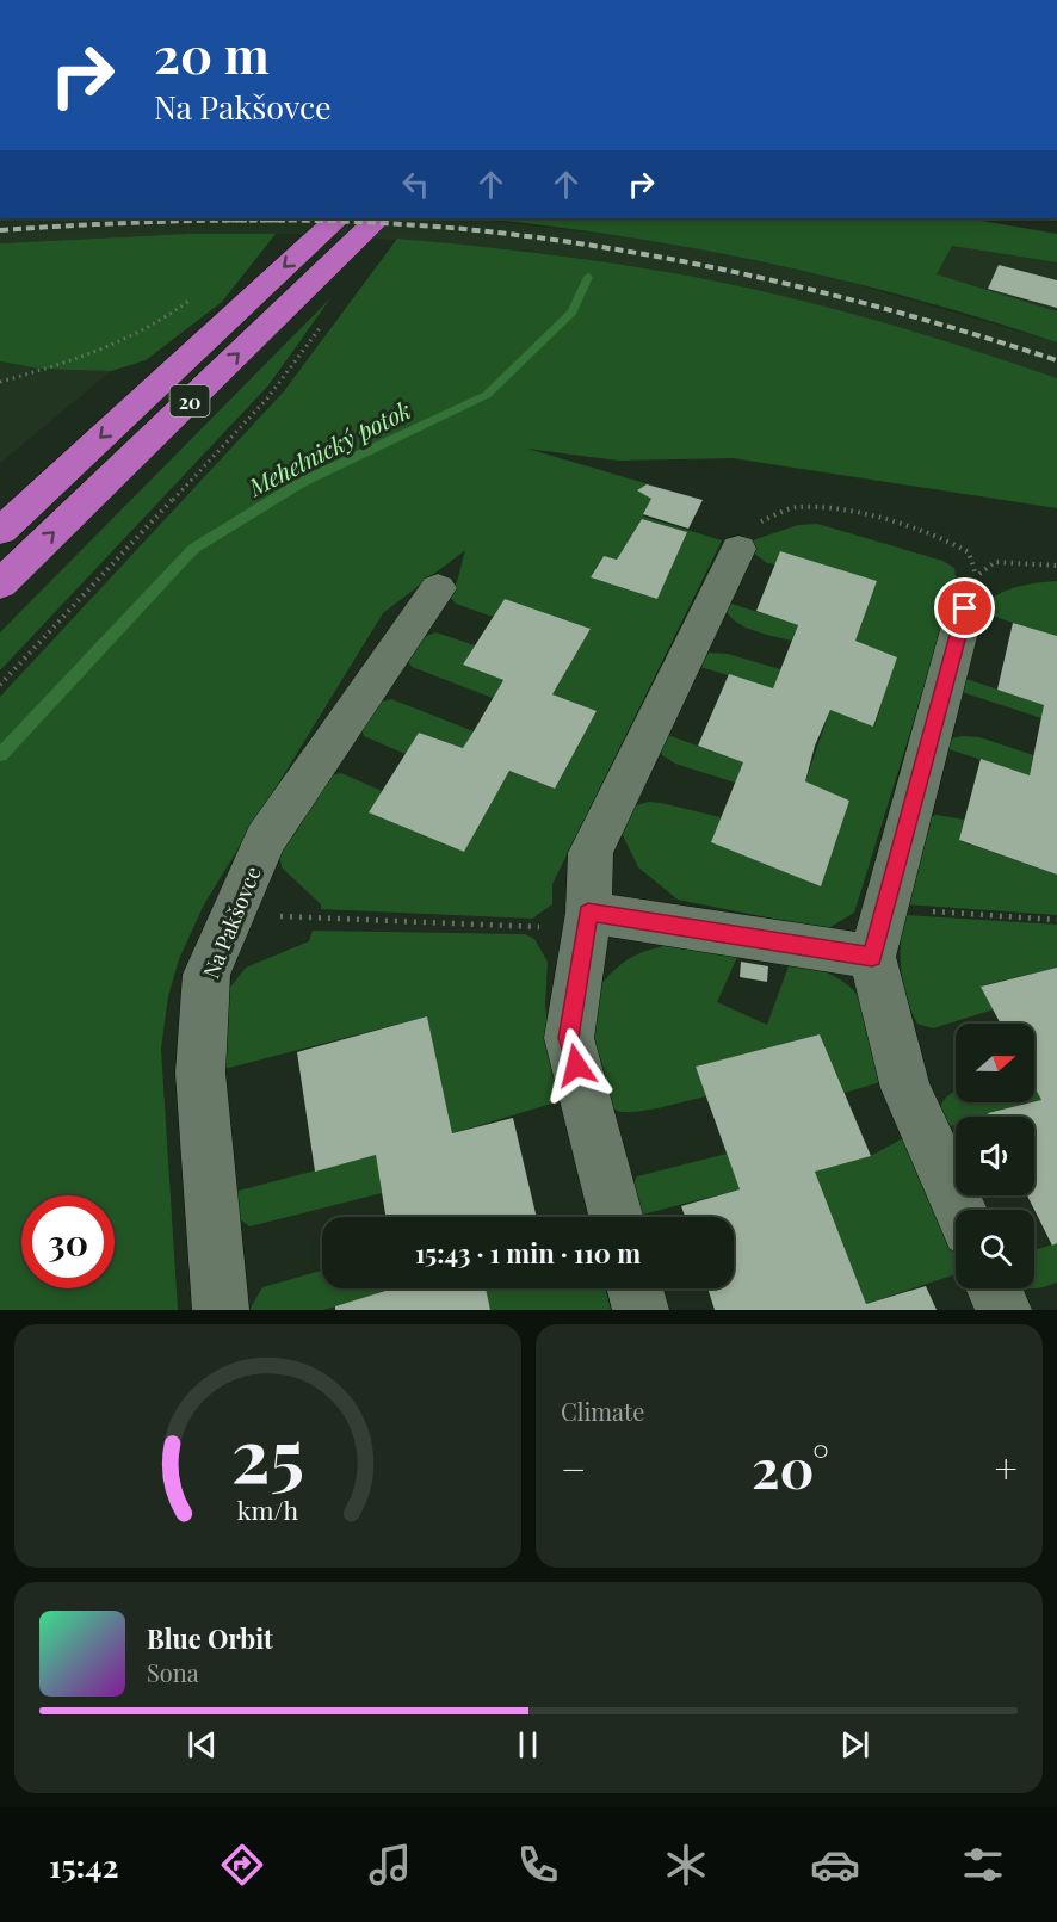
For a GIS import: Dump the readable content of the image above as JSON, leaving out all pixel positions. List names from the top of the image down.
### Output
{
  "streets": {
    "highway": ["20"],
    "street": ["Na Pakšovce"]
  },
  "water": ["Mehelnický potok"],
  "north": "right",
  "page": {
    "turn": ["20 m", "Na Pakšovce"],
    "limit": "30",
    "trip": "15:43 · 1 min · 110 m",
    "tile": "Climate",
    "heat": ["−", "20°", "+"],
    "song": ["Blue Orbit", "Sona"],
    "tabs": "15:42",
    "gauge": ["25", "km/h"]
  }
}
